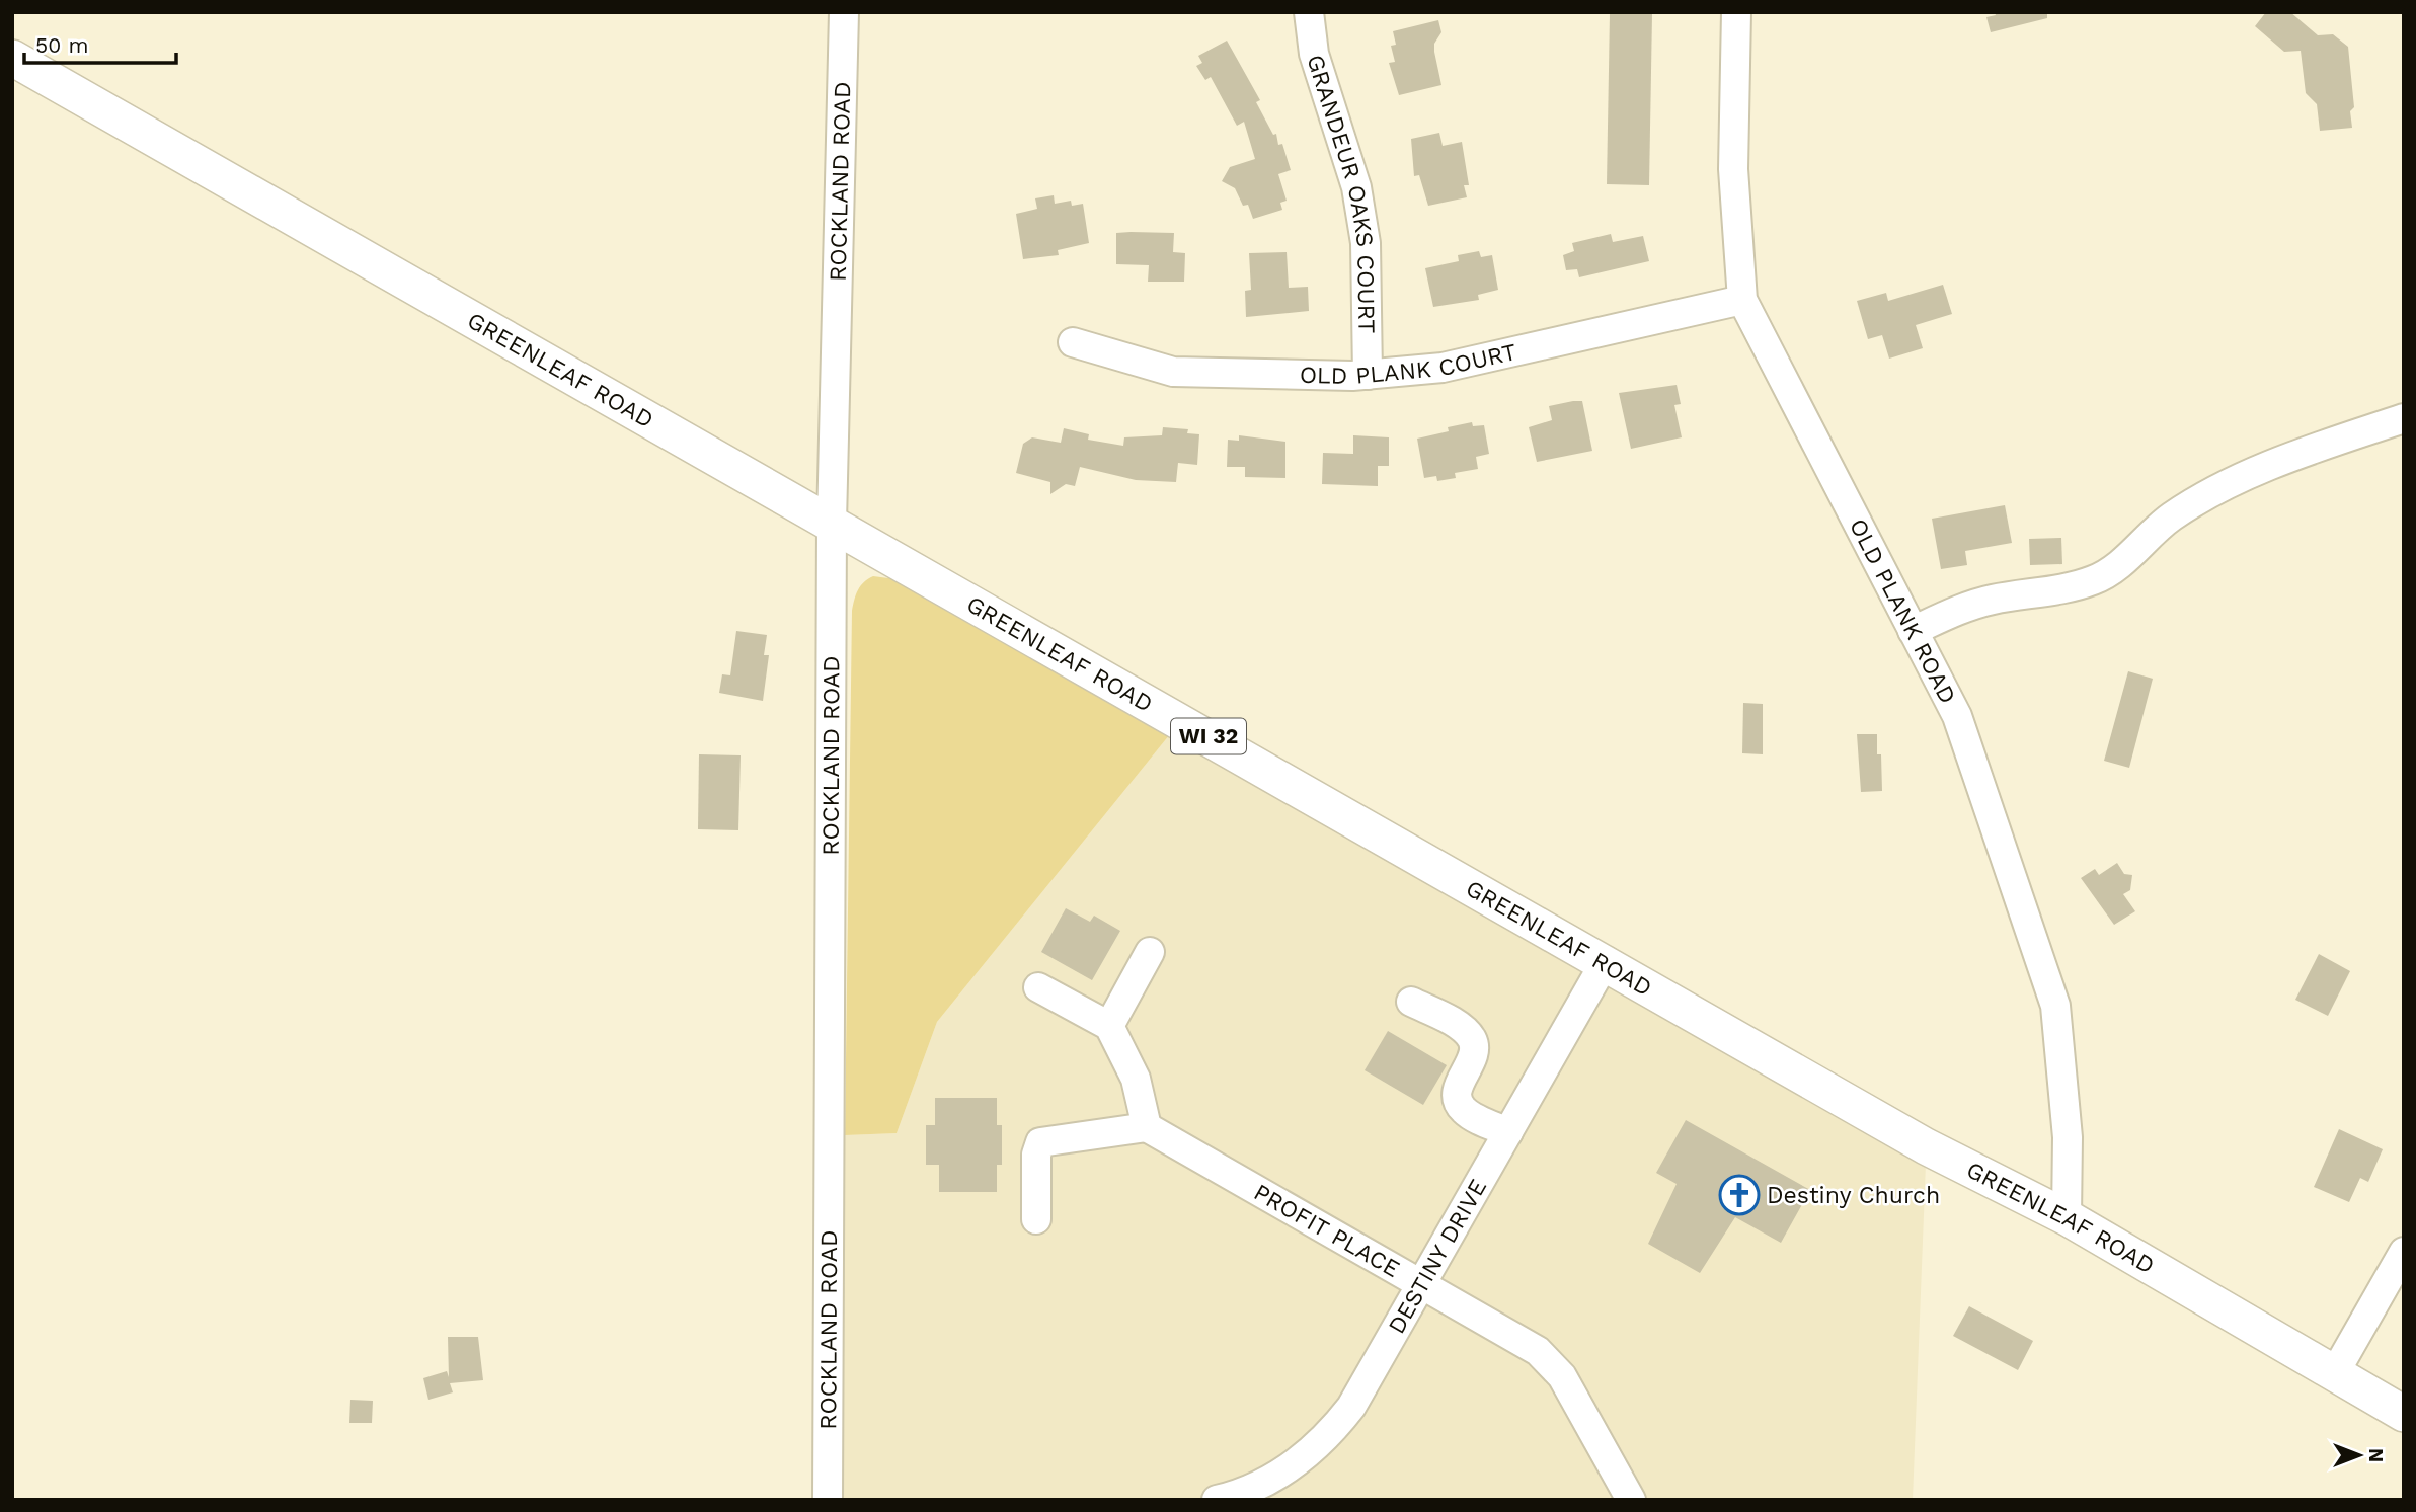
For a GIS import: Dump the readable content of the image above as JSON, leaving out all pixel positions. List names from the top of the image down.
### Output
{
  "streets": {
    "main road": ["GREENLEAF ROAD", "WI 32"],
    "street": [
      "ROCKLAND ROAD",
      "GRANDEUR OAKS COURT",
      "OLD PLANK COURT",
      "OLD PLANK ROAD",
      "PROFIT PLACE",
      "DESTINY DRIVE"
    ]
  },
  "crossings": [
    ["ROCKLAND ROAD", "GREENLEAF ROAD"],
    ["GRANDEUR OAKS COURT", "OLD PLANK COURT"],
    ["OLD PLANK COURT", "OLD PLANK ROAD"],
    ["GREENLEAF ROAD", "OLD PLANK ROAD"],
    ["GREENLEAF ROAD", "DESTINY DRIVE"],
    ["PROFIT PLACE", "DESTINY DRIVE"]
  ],
  "places": {
    "church": ["Destiny Church"]
  },
  "scale_bar": "50 m",
  "north": "right"
}
